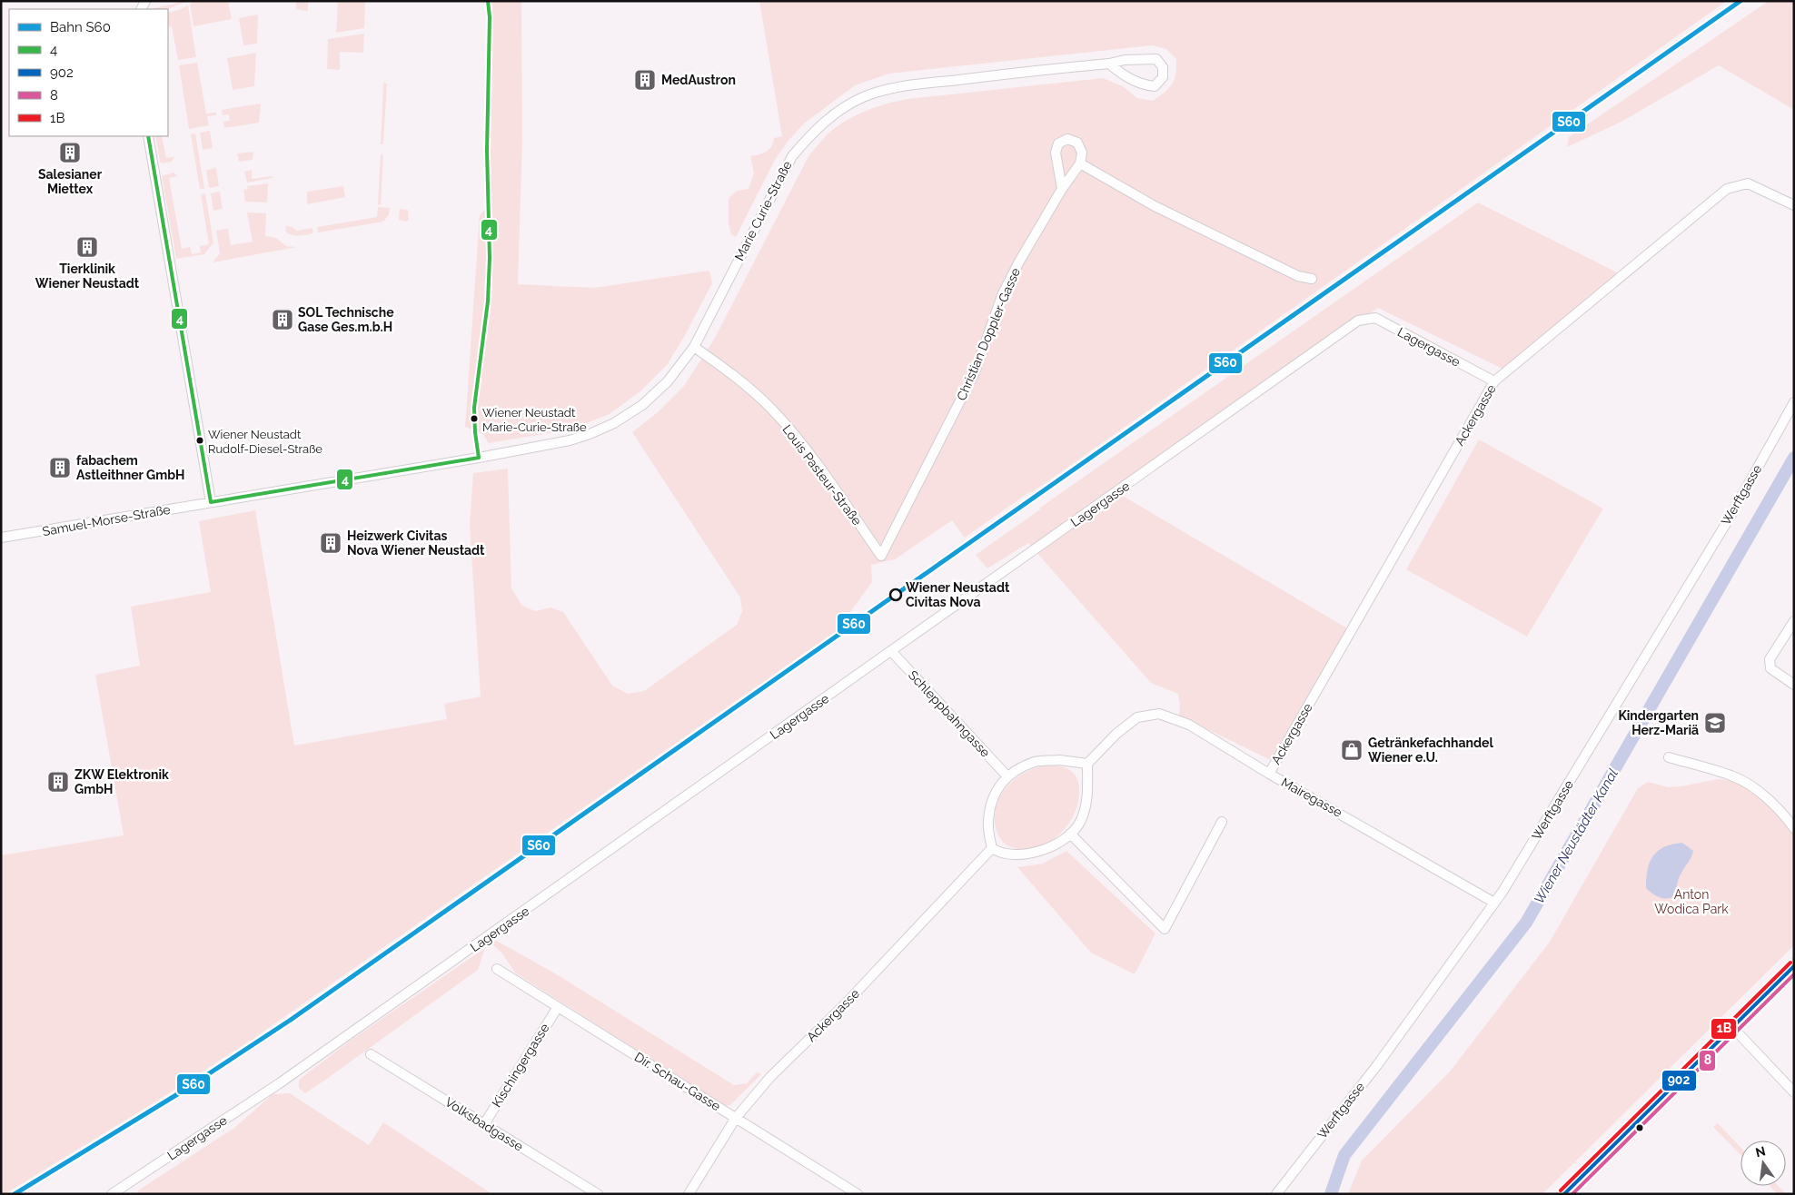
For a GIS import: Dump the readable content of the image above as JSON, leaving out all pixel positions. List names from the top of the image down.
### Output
{
  "streets": {
    "street": [
      "Marie Curie-Straße",
      "Christian Doppler-Gasse",
      "Lagergasse",
      "Ackergasse",
      "Louis Pasteur-Straße",
      "Werftgasse",
      "Samuel-Morse-Straße",
      "Schleppbahngasse",
      "Mairegasse",
      "Kischingergasse",
      "Dir. Schau-Gasse",
      "Volksbadgasse"
    ]
  },
  "crossings": [
    ["Marie Curie-Straße", "Louis Pasteur-Straße"],
    ["Marie Curie-Straße", "Samuel-Morse-Straße"],
    ["Christian Doppler-Gasse", "Louis Pasteur-Straße"],
    ["Lagergasse", "Ackergasse"],
    ["Lagergasse", "Schleppbahngasse"],
    ["Ackergasse", "Schleppbahngasse"],
    ["Ackergasse", "Mairegasse"],
    ["Ackergasse", "Dir. Schau-Gasse"],
    ["Werftgasse", "Mairegasse"],
    ["Schleppbahngasse", "Mairegasse"],
    ["Kischingergasse", "Dir. Schau-Gasse"],
    ["Kischingergasse", "Volksbadgasse"]
  ],
  "water": ["Wiener Neustädter Kanal"],
  "parks": ["Anton Wodica Park"],
  "places": {
    "building": [
      "MedAustron",
      "Salesianer Miettex",
      "Tierklinik Wiener Neustadt",
      "SOL Technische Gase Ges.m.b.H",
      "fabachem Astleithner GmbH",
      "Heizwerk Civitas Nova Wiener Neustadt",
      "ZKW Elektronik GmbH"
    ],
    "other": ["Wiener Neustadt Marie-Curie-Straße", "Wiener Neustadt Rudolf-Diesel-Straße", "Wiener Neustadt Civitas Nova"],
    "school or university": ["Kindergarten Herz-Mariä"],
    "shop": ["Getränkefachhandel Wiener e.U."]
  },
  "lines": [
    "rail line S60",
    "transit line 4",
    "transit line 1B",
    "transit line 902",
    "transit line 8"
  ],
  "legend": [
    "Bahn S60",
    "4",
    "902",
    "8",
    "1B"
  ],
  "north": "top"
}
